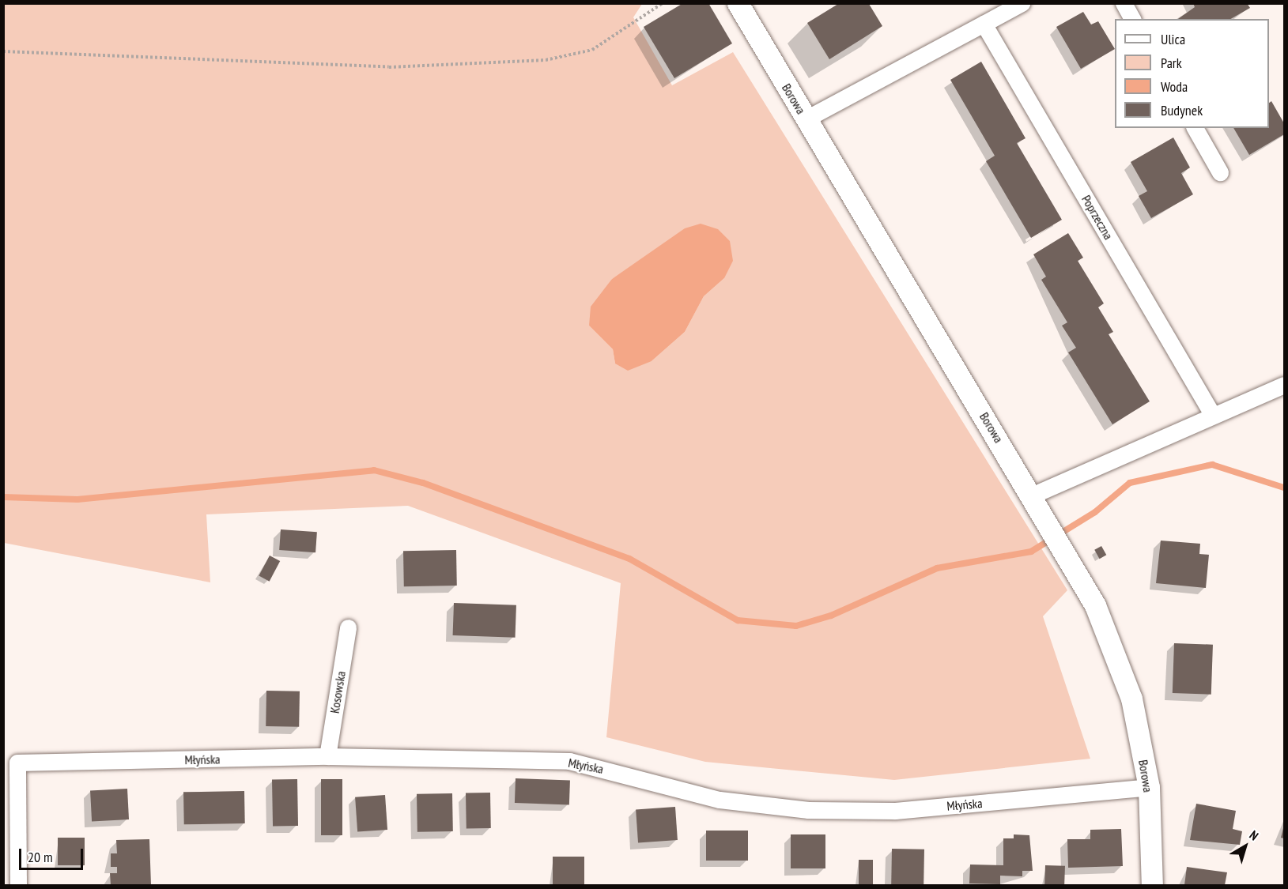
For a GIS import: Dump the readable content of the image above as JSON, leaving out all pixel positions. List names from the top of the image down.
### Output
{
  "streets": {
    "street": [
      "Borowa",
      "Poprzeczna",
      "Kosowska",
      "Młyńska"
    ]
  },
  "crossings": [
    ["Borowa", "Młyńska"],
    ["Kosowska", "Młyńska"]
  ],
  "legend": [
    "Ulica",
    "Park",
    "Woda",
    "Budynek"
  ],
  "scale_bar": "20 m",
  "north": "top right"
}
